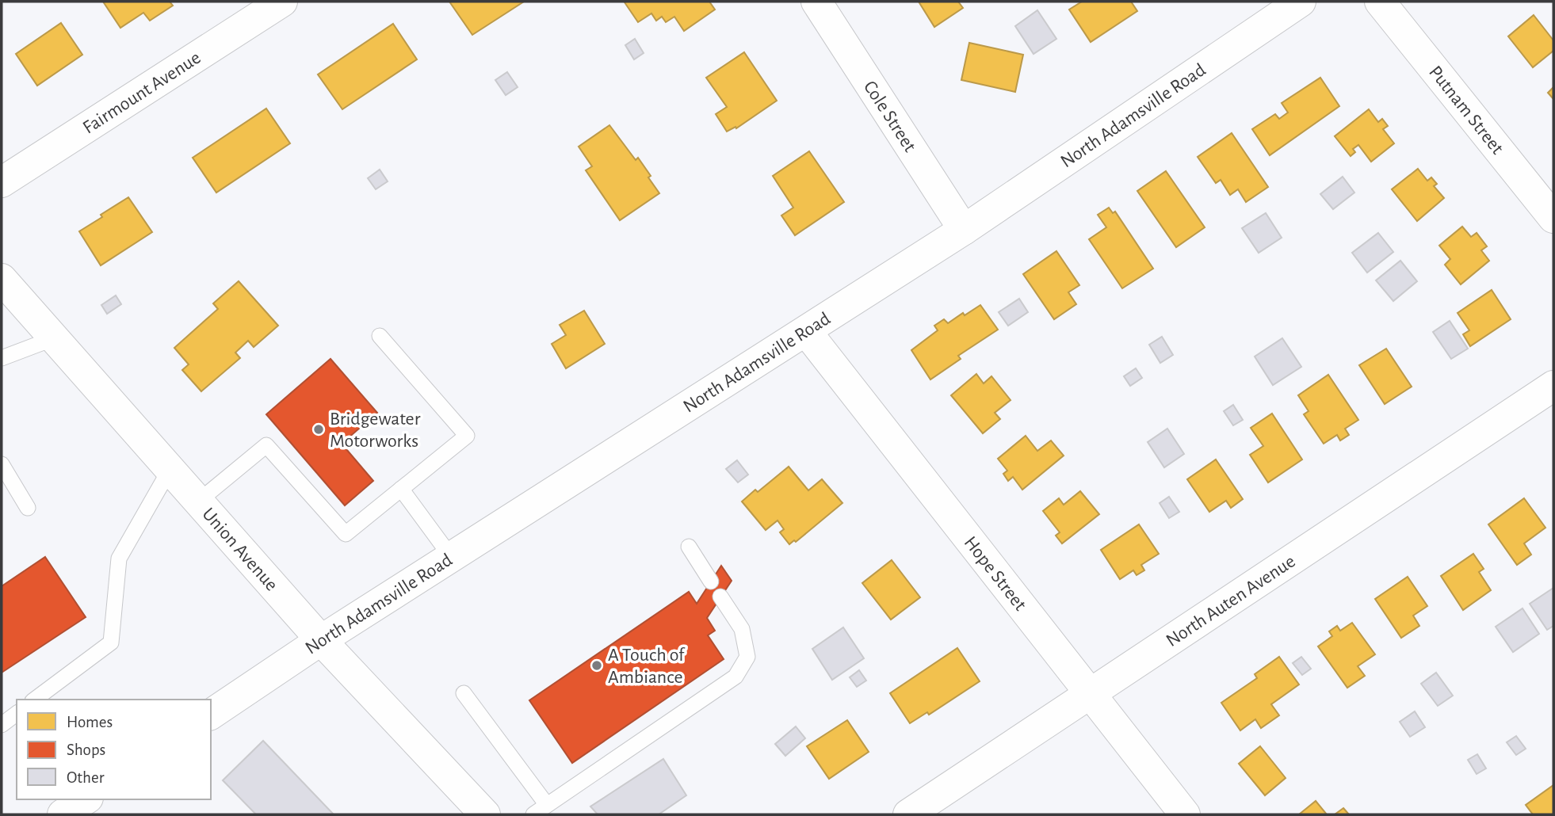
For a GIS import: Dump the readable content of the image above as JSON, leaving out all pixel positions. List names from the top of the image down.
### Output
{
  "streets": {
    "street": [
      "Fairmount Avenue",
      "Putnam Street",
      "North Adamsville Road",
      "Cole Street",
      "Union Avenue",
      "Hope Street",
      "North Auten Avenue"
    ]
  },
  "crossings": [
    ["North Adamsville Road", "Cole Street"],
    ["North Adamsville Road", "Union Avenue"],
    ["North Adamsville Road", "Hope Street"],
    ["Hope Street", "North Auten Avenue"]
  ],
  "places": ["Bridgewater Motorworks", "A Touch of Ambiance"],
  "legend": ["Homes", "Shops", "Other"]
}
